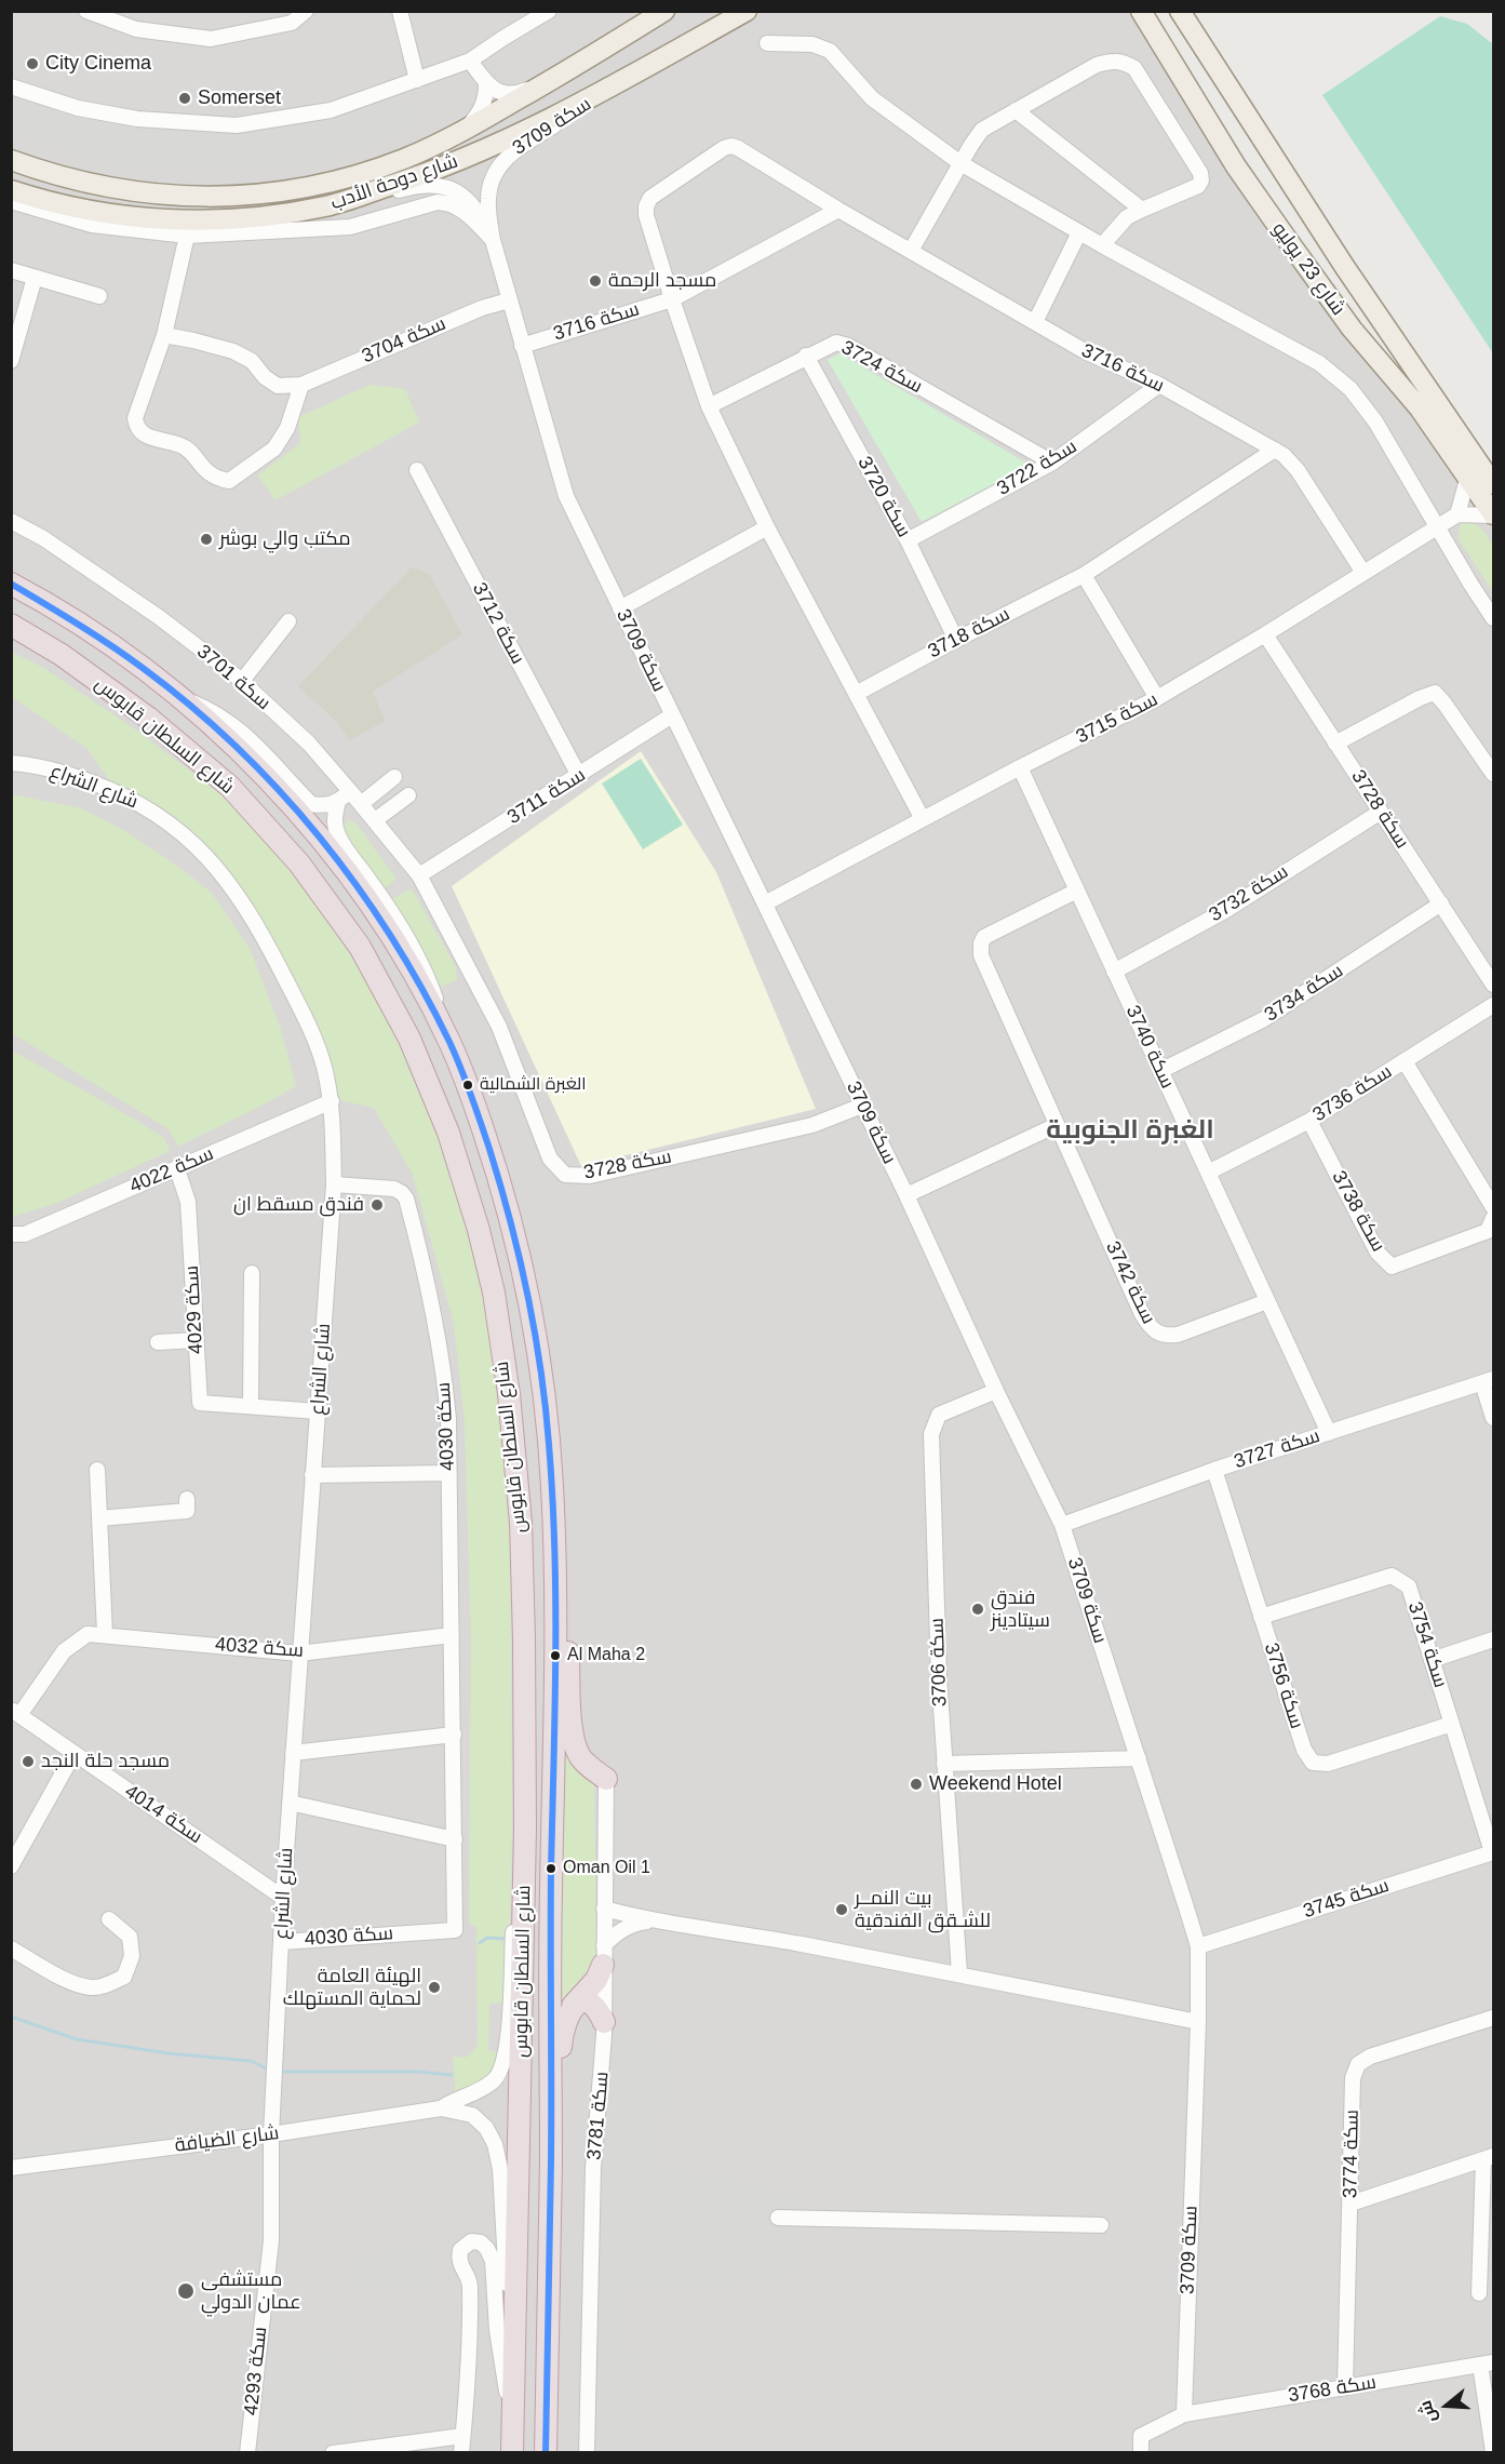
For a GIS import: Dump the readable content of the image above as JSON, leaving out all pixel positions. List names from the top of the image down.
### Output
{
  "streets": {
    "highway": ["شارع السلطان قابوس"],
    "main road": ["شارع دوحة الأدب", "شارع 23 يوليو"],
    "street": [
      "سكة 3709",
      "سكة 3716",
      "سكة 3704",
      "سكة 3724",
      "سكة 3722",
      "سكة 3720",
      "سكة 3712",
      "سكة 3718",
      "سكة 3701",
      "سكة 3715",
      "شارع الشراع",
      "سكة 3711",
      "سكة 3728",
      "سكة 3732",
      "سكة 3734",
      "سكة 3740",
      "سكة 3736",
      "سكة 4022",
      "سكة 3738",
      "سكة 3742",
      "سكة 4029",
      "سكة 4030",
      "سكة 3727",
      "سكة 3754",
      "سكة 4032",
      "سكة 3706",
      "سكة 3756",
      "سكة 4014",
      "سكة 3745",
      "سكة 3781",
      "شارع الضيافة",
      "سكة 3774",
      "سكة 4293",
      "سكة 3768"
    ]
  },
  "crossings": [
    ["سكة 3709", "شارع دوحة الأدب"],
    ["سكة 3709", "سكة 3716"],
    ["سكة 3709", "سكة 3704"],
    ["سكة 3709", "سكة 3715"],
    ["سكة 3709", "سكة 3711"],
    ["سكة 3709", "سكة 3728"],
    ["سكة 3709", "سكة 3727"],
    ["سكة 3709", "سكة 3706"],
    ["سكة 3709", "سكة 3745"],
    ["سكة 3709", "سكة 3768"],
    ["سكة 3716", "سكة 3724"],
    ["سكة 3716", "سكة 3722"],
    ["سكة 3716", "سكة 3718"],
    ["سكة 3716", "سكة 3715"],
    ["سكة 3724", "سكة 3722"],
    ["سكة 3724", "سكة 3720"],
    ["سكة 3722", "سكة 3720"],
    ["سكة 3720", "سكة 3718"],
    ["سكة 3712", "سكة 3711"],
    ["سكة 3701", "سكة 3711"],
    ["سكة 3701", "سكة 3728"],
    ["سكة 3715", "سكة 3728"],
    ["سكة 3715", "سكة 3740"],
    ["شارع الشراع", "سكة 4022"],
    ["شارع الشراع", "سكة 4029"],
    ["شارع الشراع", "سكة 4030"],
    ["شارع الشراع", "سكة 4032"],
    ["شارع الشراع", "سكة 4014"],
    ["شارع الشراع", "شارع الضيافة"],
    ["شارع الشراع", "سكة 4293"],
    ["سكة 3711", "سكة 3728"],
    ["سكة 3728", "سكة 3732"],
    ["سكة 3728", "سكة 3734"],
    ["سكة 3732", "سكة 3740"],
    ["سكة 3734", "سكة 3740"],
    ["سكة 3740", "سكة 3736"],
    ["سكة 3740", "سكة 3742"],
    ["سكة 3740", "سكة 3727"],
    ["سكة 3736", "سكة 3738"],
    ["سكة 4022", "سكة 4029"],
    ["سكة 4030", "سكة 4032"],
    ["سكة 3727", "سكة 3756"],
    ["سكة 3754", "سكة 3756"],
    ["سكة 3754", "سكة 3745"],
    ["سكة 4032", "سكة 4014"],
    ["شارع الضيافة", "سكة 4293"],
    ["سكة 3774", "سكة 3768"]
  ],
  "districts": ["الغبرة الجنوبية"],
  "places": [
    "City Cinema",
    "Somerset",
    "مسجد الرحمة",
    "مكتب والي بوشر",
    "الغبرة الشمالية",
    "فندق مسقط ان",
    "فندق سيتادينز",
    "Al Maha 2",
    "مسجد حلة النجد",
    "Weekend Hotel",
    "Oman Oil 1",
    "بيت النمــر للشـقق الفندقية",
    "الهيئة العامة لحماية المستهلك",
    "مستشفى عمان الدولي"
  ],
  "north": "left"
}
